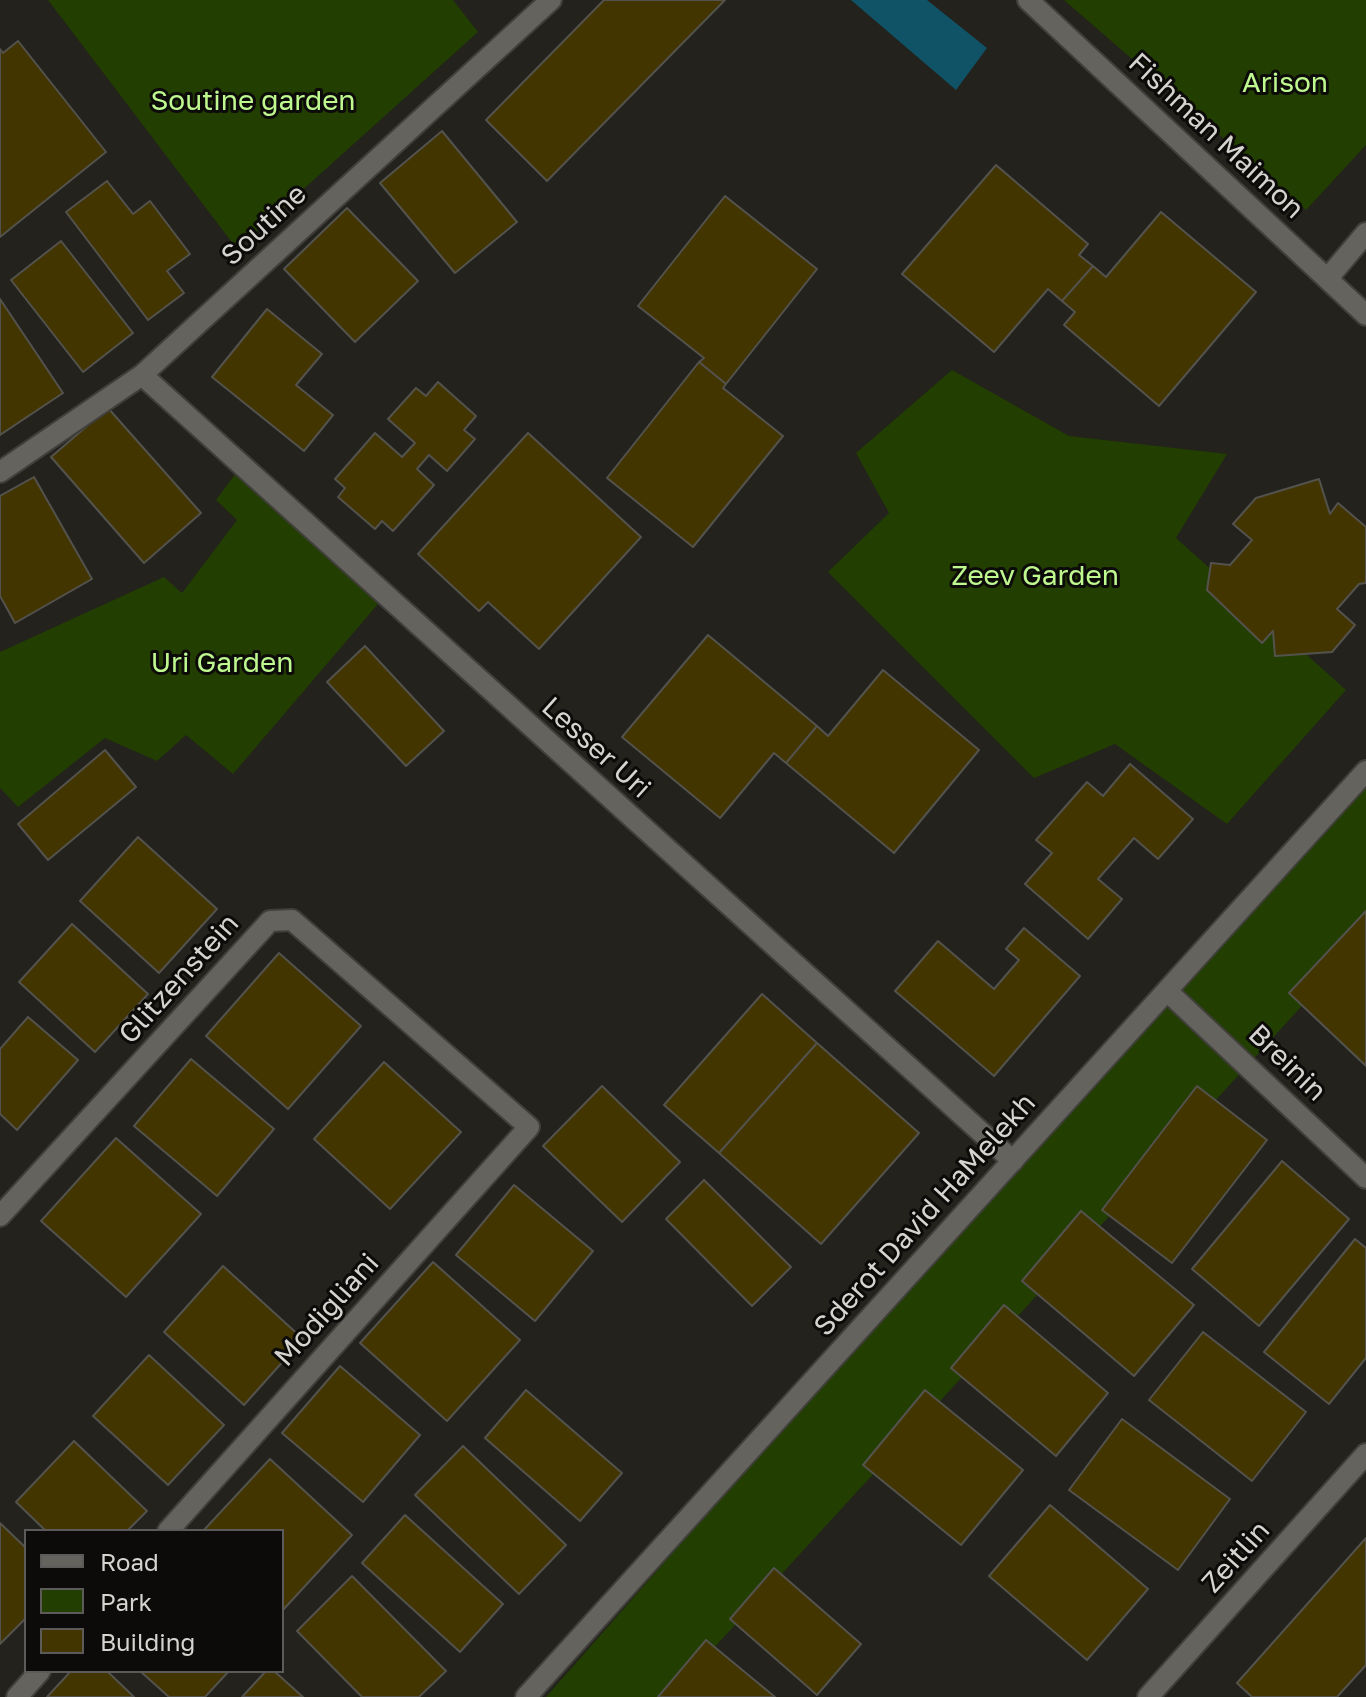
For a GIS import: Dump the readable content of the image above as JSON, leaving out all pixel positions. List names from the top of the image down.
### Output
{
  "streets": {
    "street": [
      "Fishman Maimon",
      "Soutine",
      "Lesser Uri",
      "Glitzenstein",
      "Breinin",
      "Sderot David HaMelekh",
      "Modigliani",
      "Zeitlin"
    ]
  },
  "crossings": [
    ["Soutine", "Lesser Uri"],
    ["Lesser Uri", "Sderot David HaMelekh"],
    ["Glitzenstein", "Modigliani"],
    ["Breinin", "Sderot David HaMelekh"]
  ],
  "parks": [
    "Arison",
    "Soutine garden",
    "Zeev Garden",
    "Uri Garden"
  ],
  "legend": ["Road", "Park", "Building"]
}
